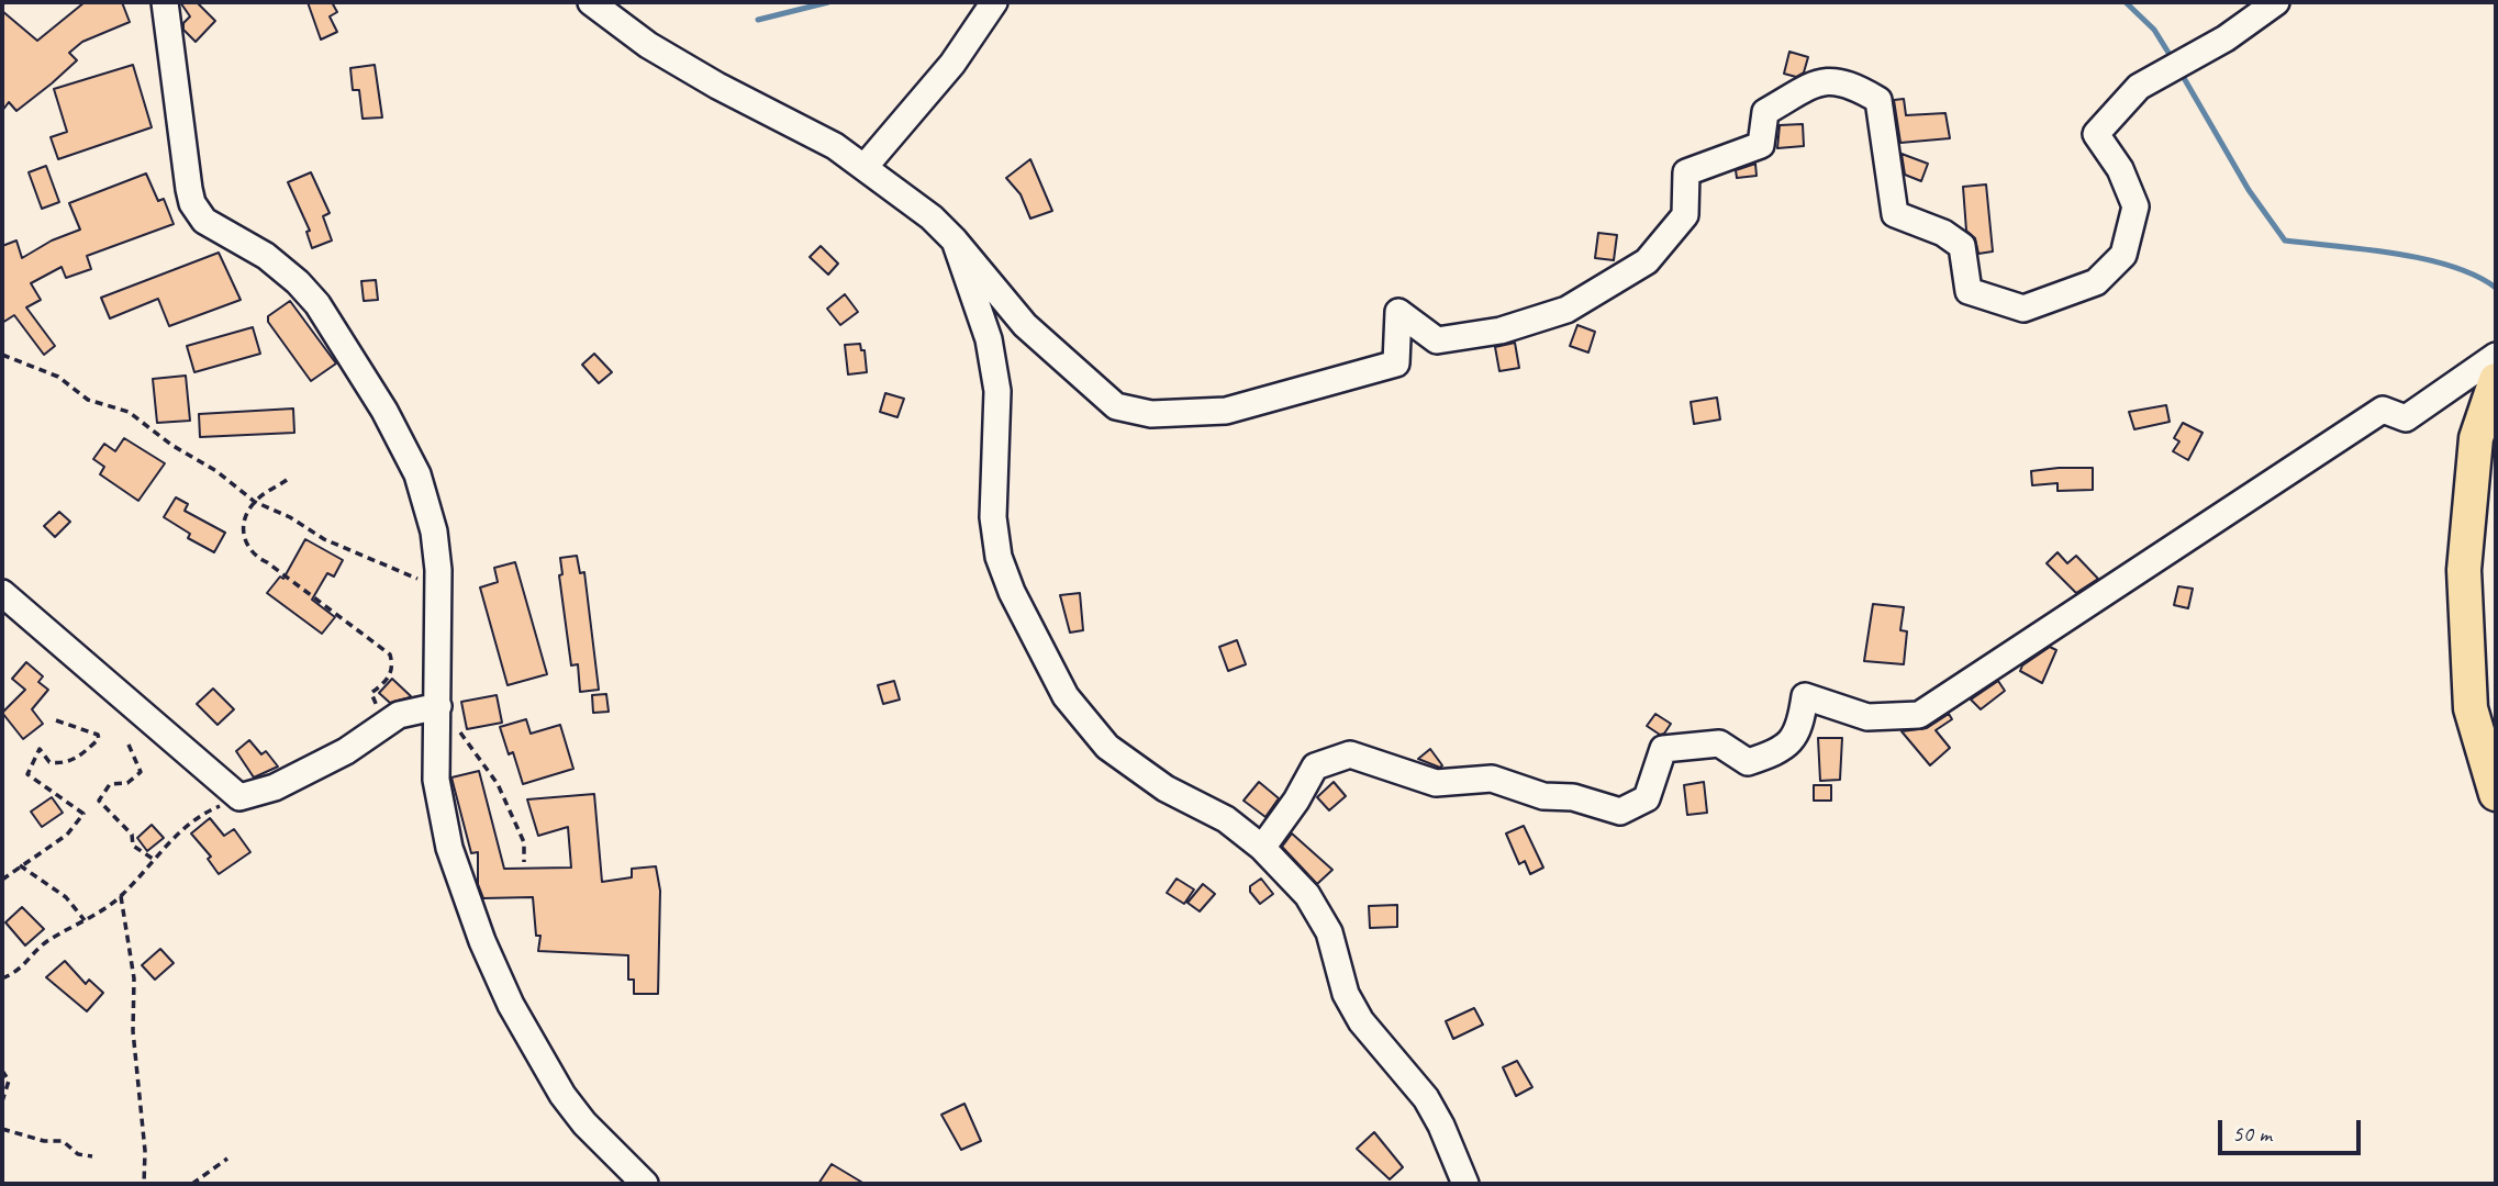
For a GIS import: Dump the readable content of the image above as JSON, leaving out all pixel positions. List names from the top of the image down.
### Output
{
  "scale_bar": "50 m"
}
